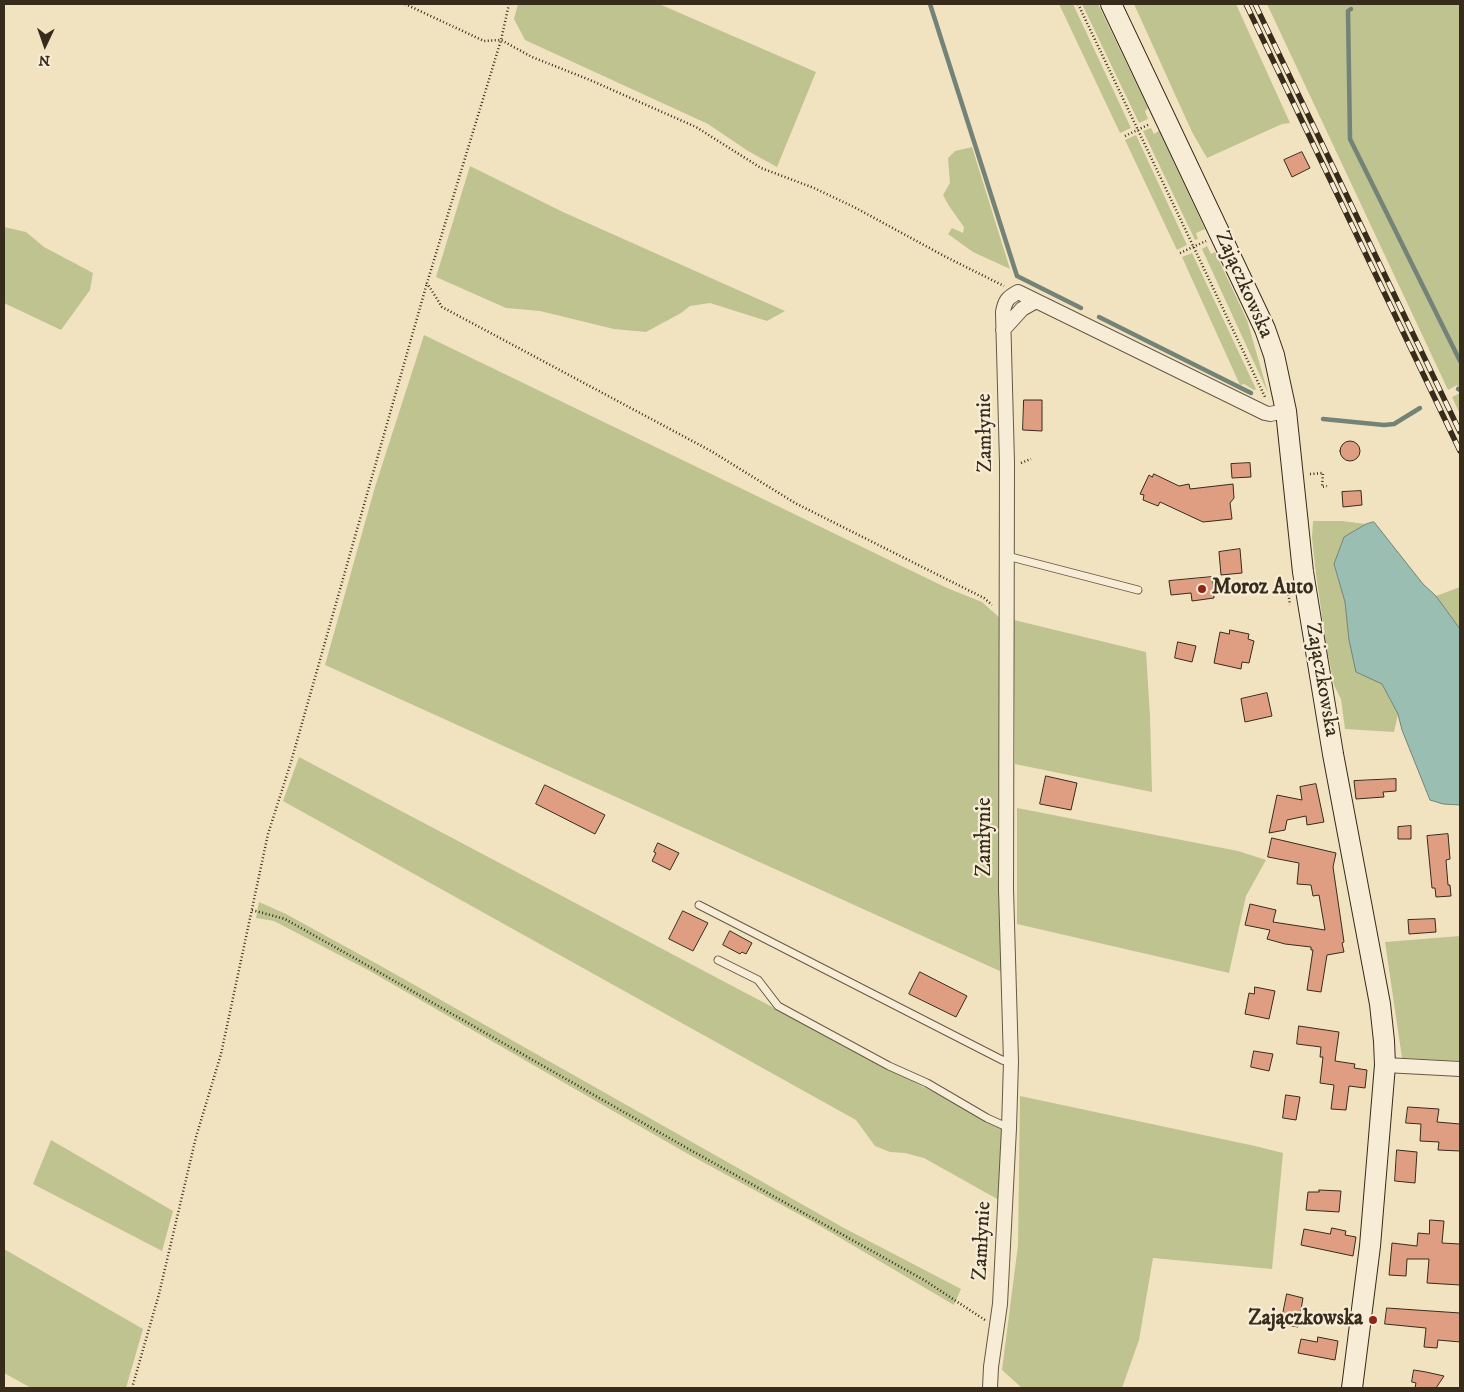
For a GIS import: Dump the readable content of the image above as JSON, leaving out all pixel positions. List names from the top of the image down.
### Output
{
  "streets": {
    "main road": ["Zajączkowska"],
    "street": ["Zamłynie"]
  },
  "places": ["Moroz Auto", "Zajączkowska"],
  "north": "bottom"
}
